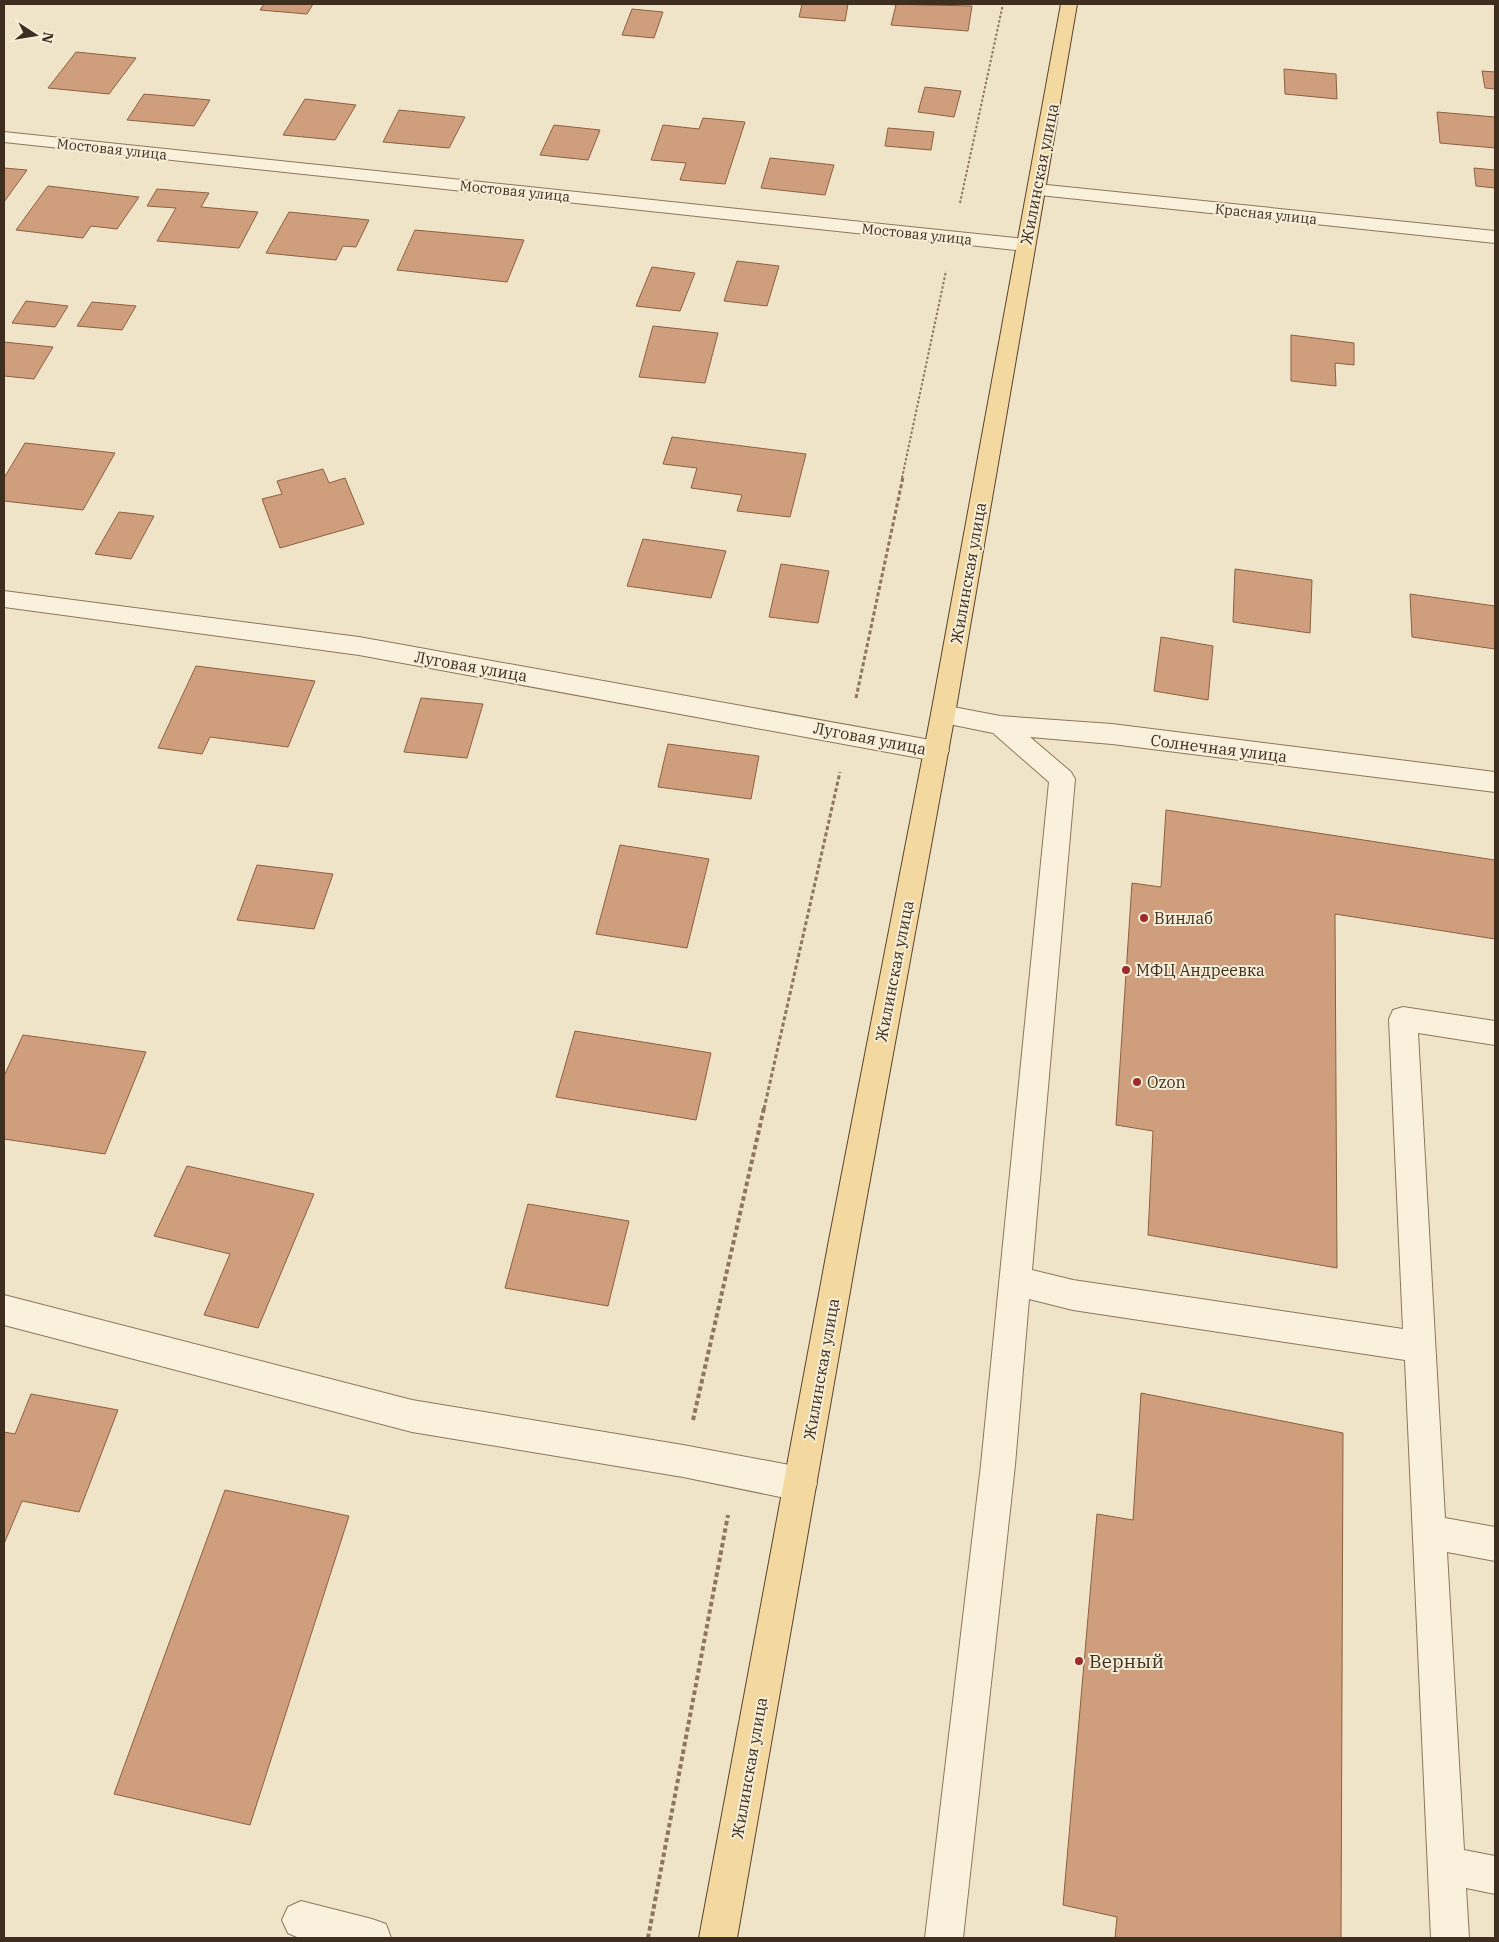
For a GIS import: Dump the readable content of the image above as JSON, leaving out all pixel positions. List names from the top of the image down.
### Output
{
  "streets": {
    "main road": ["Жилинская улица"],
    "street": [
      "Мостовая улица",
      "Красная улица",
      "Луговая улица",
      "Солнечная улица"
    ]
  },
  "crossings": [
    ["Мостовая улица", "Жилинская улица"],
    ["Жилинская улица", "Красная улица"],
    ["Жилинская улица", "Луговая улица"],
    ["Жилинская улица", "Солнечная улица"]
  ],
  "places": [
    "Винлаб",
    "МФЦ Андреевка",
    "Ozon",
    "Верный"
  ],
  "north": "right"
}
